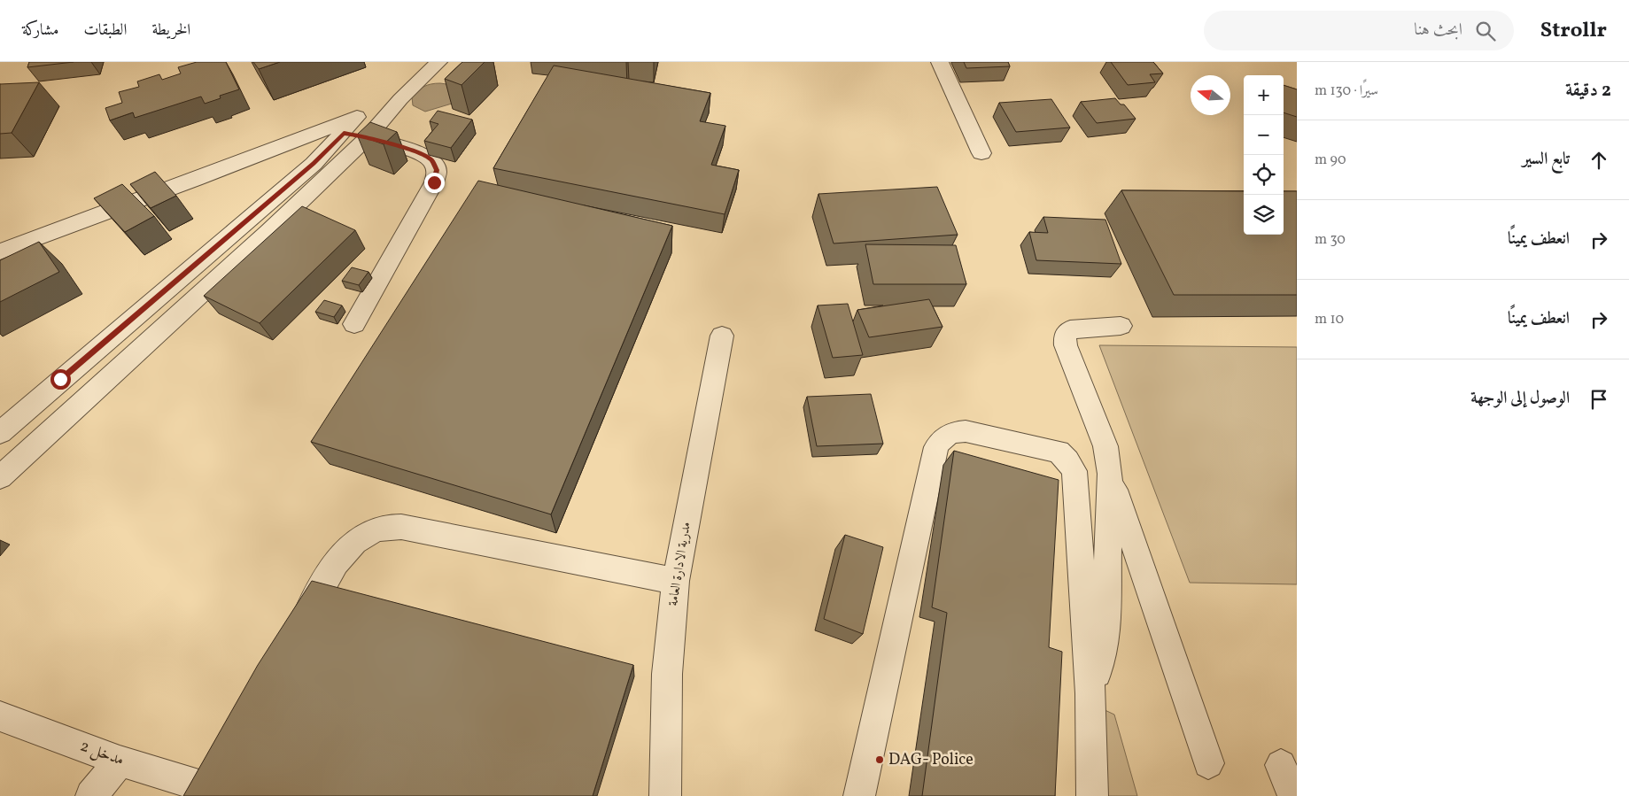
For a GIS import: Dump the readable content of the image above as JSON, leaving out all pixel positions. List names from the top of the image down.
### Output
{
  "streets": {
    "street": ["مدرية الادارة العامة", "مدخل 2"]
  },
  "places": ["DAG- Police"],
  "north": "left",
  "page": {
    "header": "Strollr",
    "search": "ابحث هنا",
    "nav": ["الخريطة", "الطبقات", "مشاركة"],
    "heading": ["2 دقيقة", "سيرًا · 130 m"],
    "map_buttons": ["+", "−"],
    "list": [
      ["تابع السير", "90 m"],
      ["انعطف يمينًا", "30 m"],
      ["انعطف يمينًا", "10 m"],
      "الوصول إلى الوجهة"
    ]
  }
}
